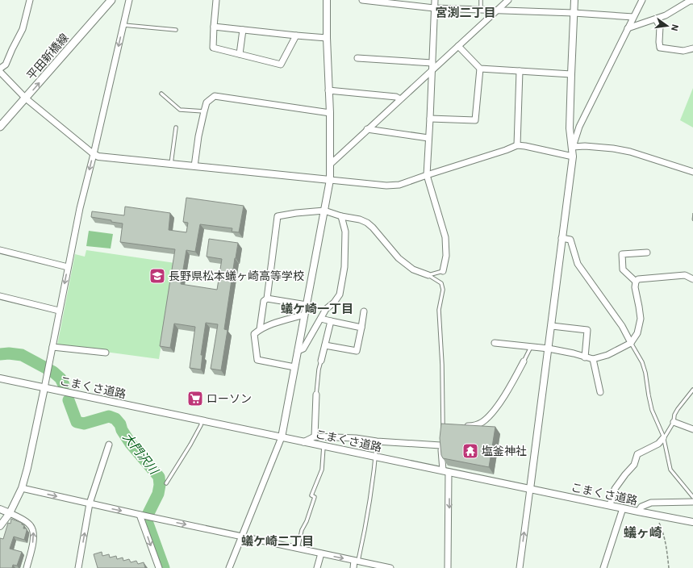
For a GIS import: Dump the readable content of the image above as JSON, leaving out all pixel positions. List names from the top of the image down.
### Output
{
  "streets": {
    "main road": ["平田新橋線"],
    "street": ["こまくさ道路"]
  },
  "one_way": ["平田新橋線"],
  "districts": [
    "宮渕二丁目",
    "蟻ケ崎一丁目",
    "蟻ヶ崎",
    "蟻ケ崎二丁目"
  ],
  "water": ["大門沢川"],
  "places": {
    "school or university": ["長野県松本蟻ヶ崎高等学校"],
    "supermarket": ["ローソン"],
    "temple": ["塩釜神社"]
  },
  "north": "right"
}
